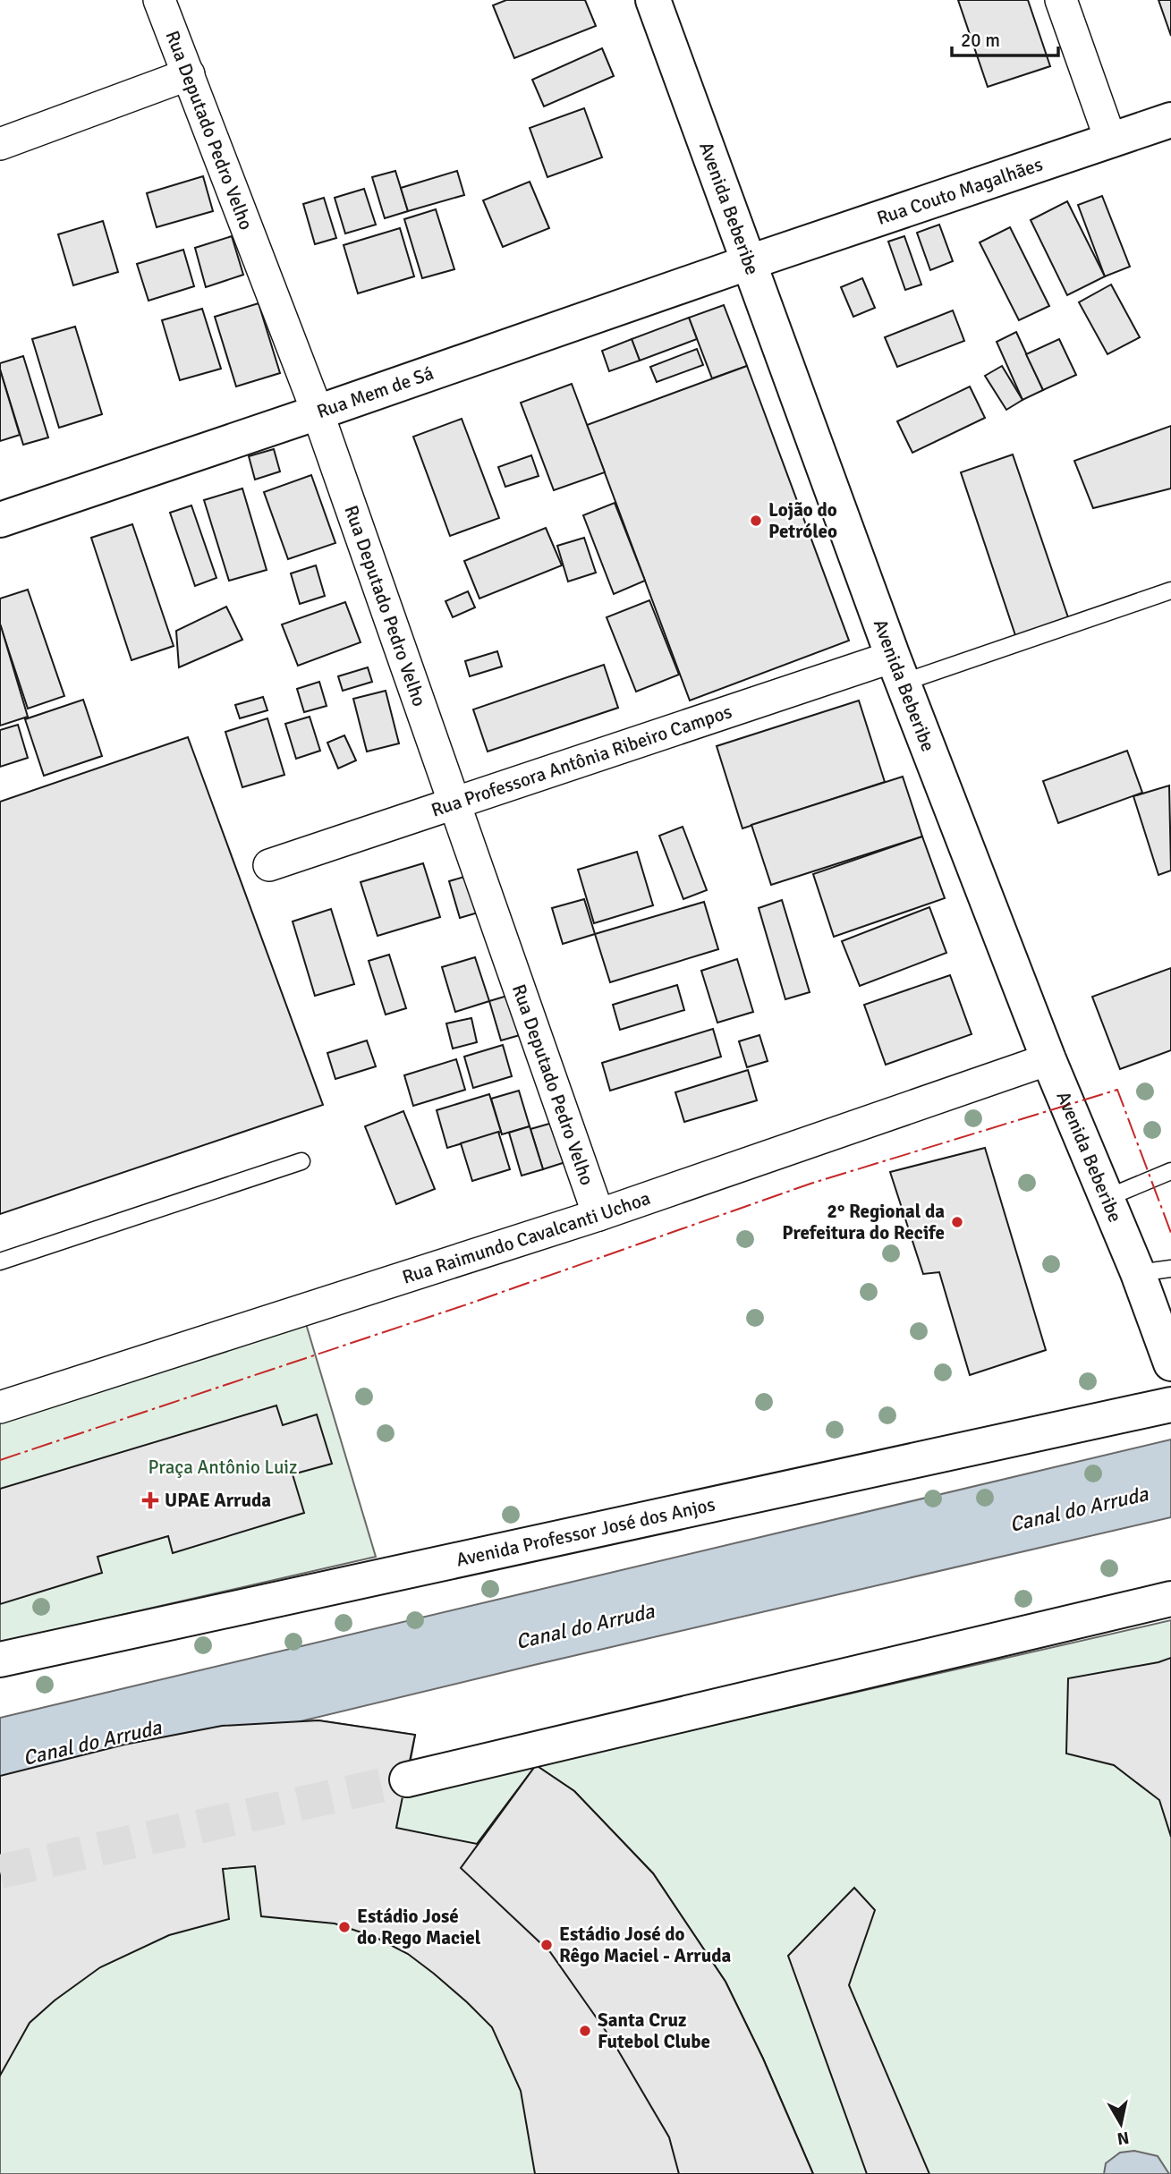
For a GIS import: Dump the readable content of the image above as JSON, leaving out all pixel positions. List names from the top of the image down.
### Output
{
  "streets": {
    "main road": [
      "Rua Couto Magalhães",
      "Avenida Beberibe",
      "Rua Mem de Sá",
      "Avenida Professor José dos Anjos"
    ],
    "street": ["Rua Deputado Pedro Velho", "Rua Professora Antônia Ribeiro Campos", "Rua Raimundo Cavalcanti Uchoa"]
  },
  "crossings": [
    ["Rua Deputado Pedro Velho", "Rua Mem de Sá"],
    ["Rua Deputado Pedro Velho", "Rua Professora Antônia Ribeiro Campos"],
    ["Rua Deputado Pedro Velho", "Rua Raimundo Cavalcanti Uchoa"],
    ["Rua Couto Magalhães", "Avenida Beberibe"],
    ["Rua Couto Magalhães", "Rua Mem de Sá"],
    ["Avenida Beberibe", "Rua Mem de Sá"],
    ["Avenida Beberibe", "Rua Professora Antônia Ribeiro Campos"],
    ["Avenida Beberibe", "Rua Raimundo Cavalcanti Uchoa"]
  ],
  "water": ["Canal do Arruda"],
  "parks": ["Praça Antônio Luiz"],
  "places": {
    "other": [
      "Lojão do Petróleo",
      "2° Regional da Prefeitura do Recife",
      "Estádio José do Rego Maciel",
      "Estádio José do Rêgo Maciel - Arruda",
      "Santa Cruz Futebol Clube"
    ],
    "health": ["UPAE Arruda"]
  },
  "scale_bar": "20 m",
  "north": "bottom"
}
